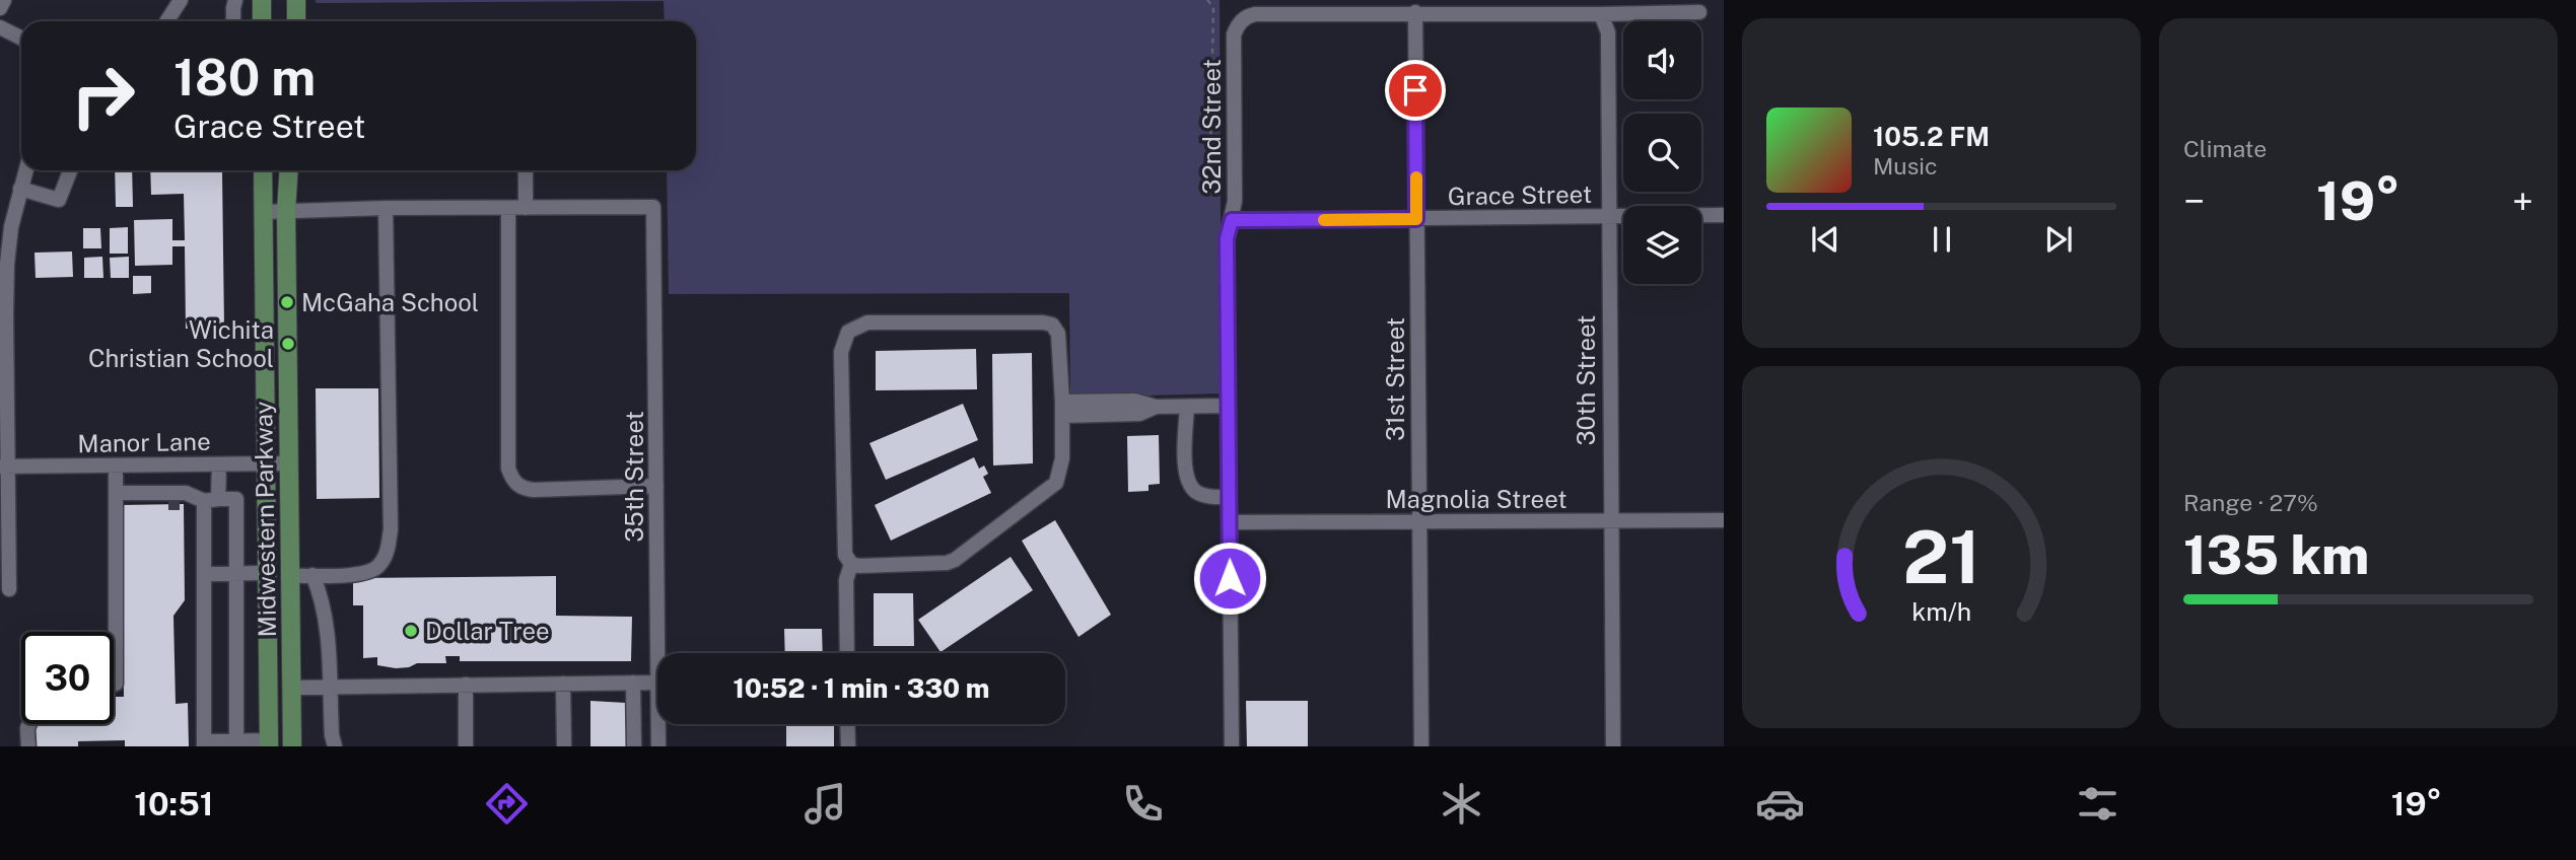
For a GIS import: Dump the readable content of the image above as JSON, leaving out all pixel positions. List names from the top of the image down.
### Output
{
  "streets": {
    "main road": ["Midwestern Parkway"],
    "street": [
      "32nd Street",
      "Grace Street",
      "31st Street",
      "30th Street",
      "Manor Lane",
      "35th Street",
      "Magnolia Street"
    ]
  },
  "crossings": [
    ["32nd Street", "Grace Street"],
    ["32nd Street", "31st Street"],
    ["32nd Street", "Magnolia Street"],
    ["Grace Street", "31st Street"],
    ["Grace Street", "30th Street"],
    ["31st Street", "Magnolia Street"],
    ["30th Street", "Magnolia Street"],
    ["Manor Lane", "Midwestern Parkway"]
  ],
  "places": ["McGaha School", "Wichita Christian School", "Dollar Tree"],
  "page": {
    "tile": [
      "Climate",
      ["Range · 27%", "135 km"]
    ],
    "turn": ["180 m", "Grace Street"],
    "song": ["105.2 FM", "Music"],
    "heat": ["−", "19°", "+"],
    "limit": "30",
    "trip": "10:52 · 1 min · 330 m",
    "tabs": ["10:51", "19°"],
    "gauge": ["21", "km/h"]
  }
}
